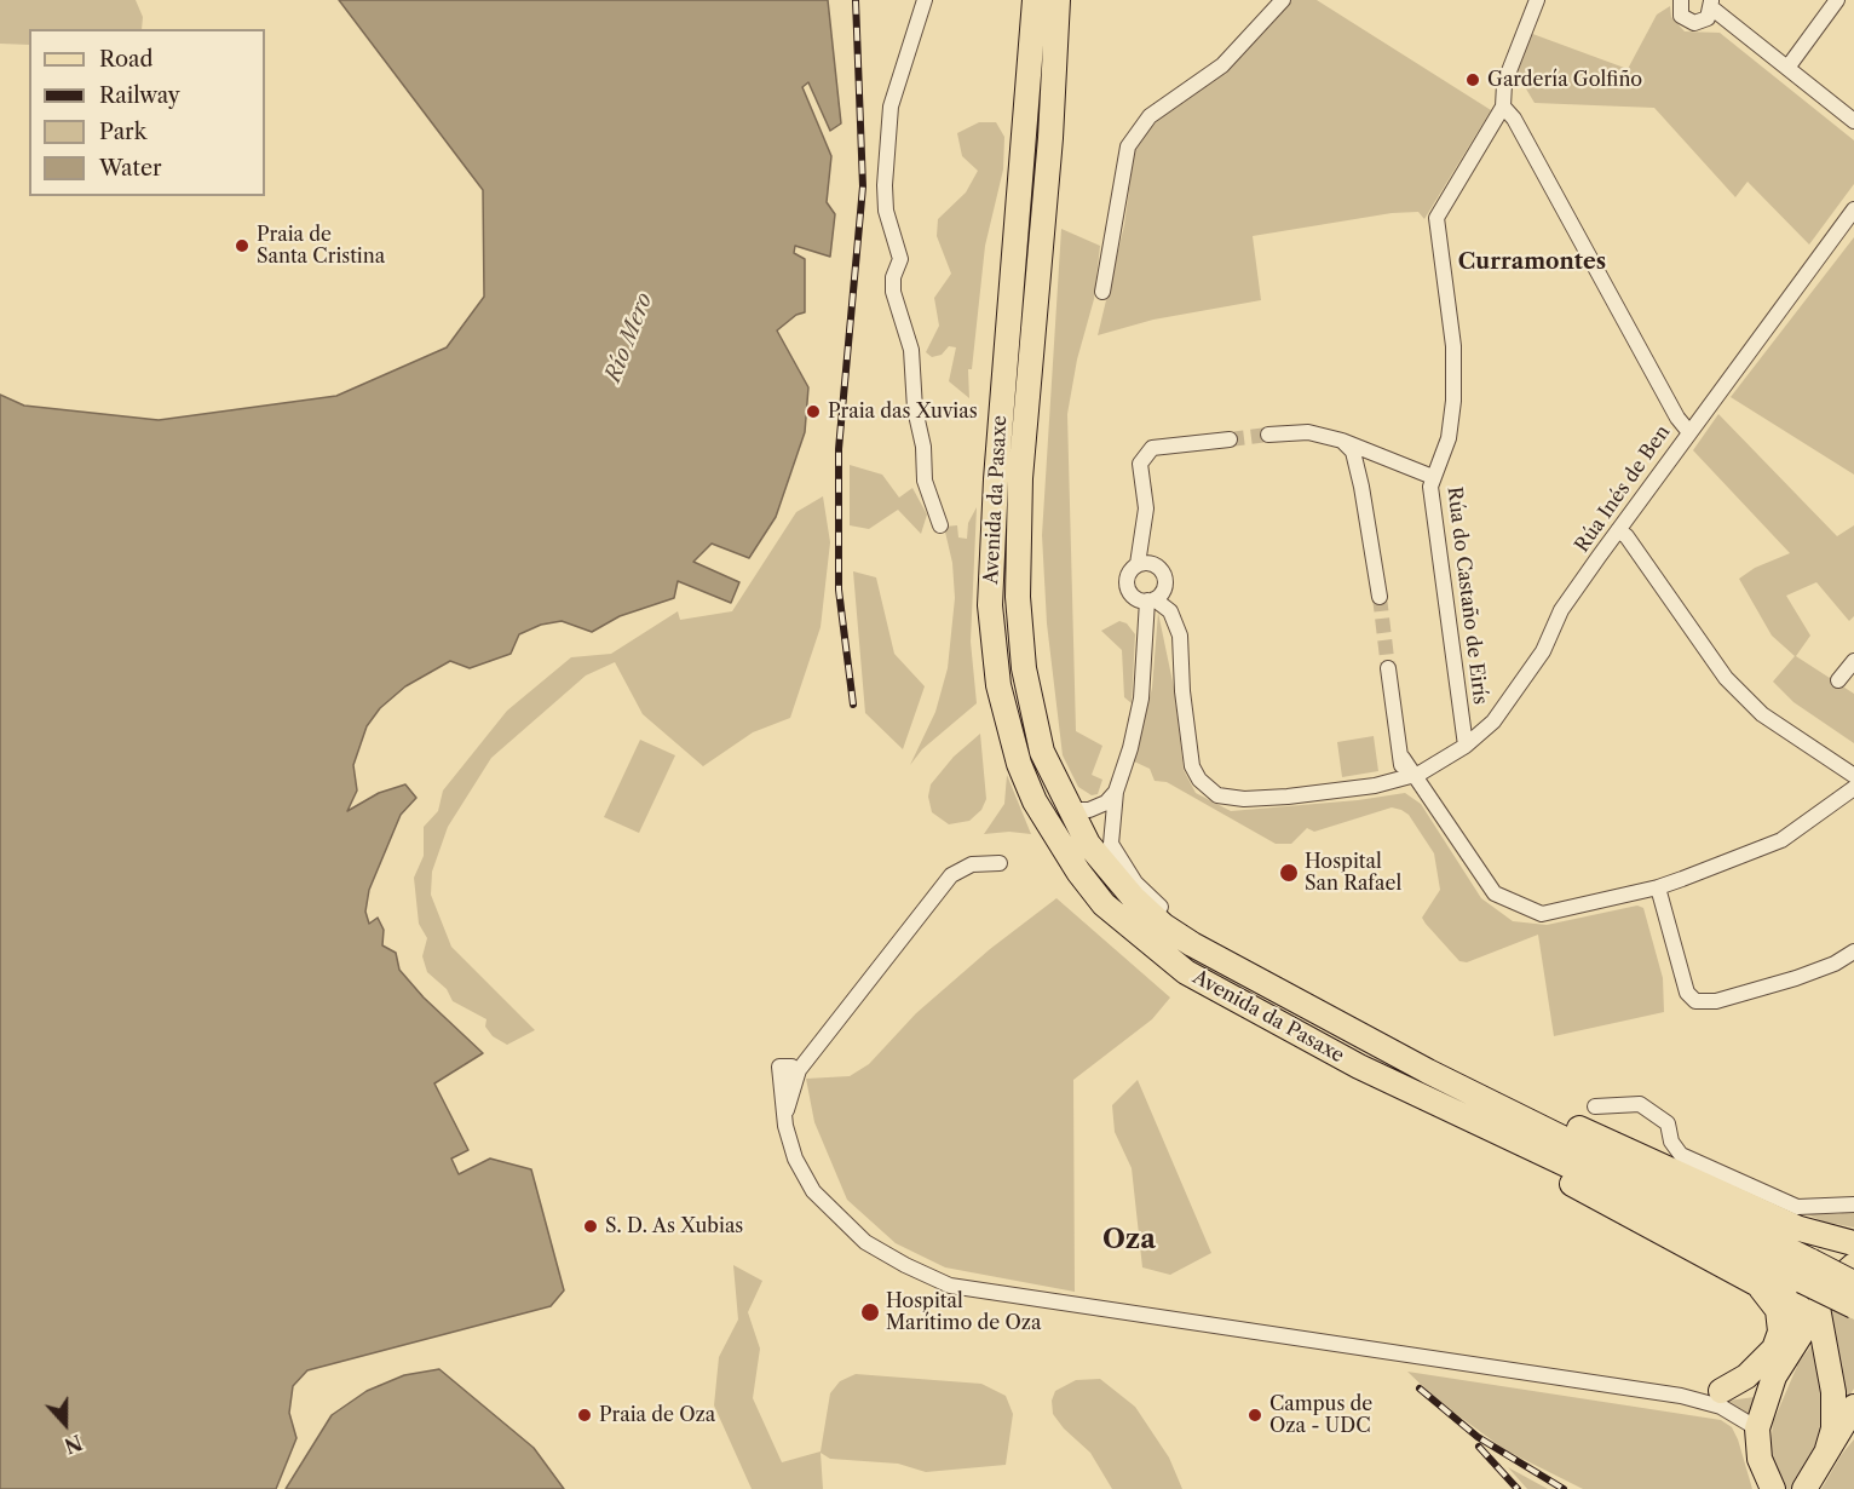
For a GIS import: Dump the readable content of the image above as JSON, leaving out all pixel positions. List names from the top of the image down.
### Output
{
  "streets": {
    "main road": ["Avenida da Pasaxe"],
    "street": ["Rúa Inés de Ben", "Rúa do Castaño de Eirís"]
  },
  "crossings": [
    ["Rúa Inés de Ben", "Rúa do Castaño de Eirís"]
  ],
  "districts": ["Curramontes", "Oza"],
  "water": ["Río Mero"],
  "places": [
    "Gardería Golfiño",
    "Praia de Santa Cristina",
    "Praia das Xuvias",
    "Hospital San Rafael",
    "S. D. As Xubias",
    "Hospital Marítimo de Oza",
    "Praia de Oza",
    "Campus de Oza - UDC"
  ],
  "legend": [
    "Road",
    "Railway",
    "Park",
    "Water"
  ],
  "north": "bottom"
}
